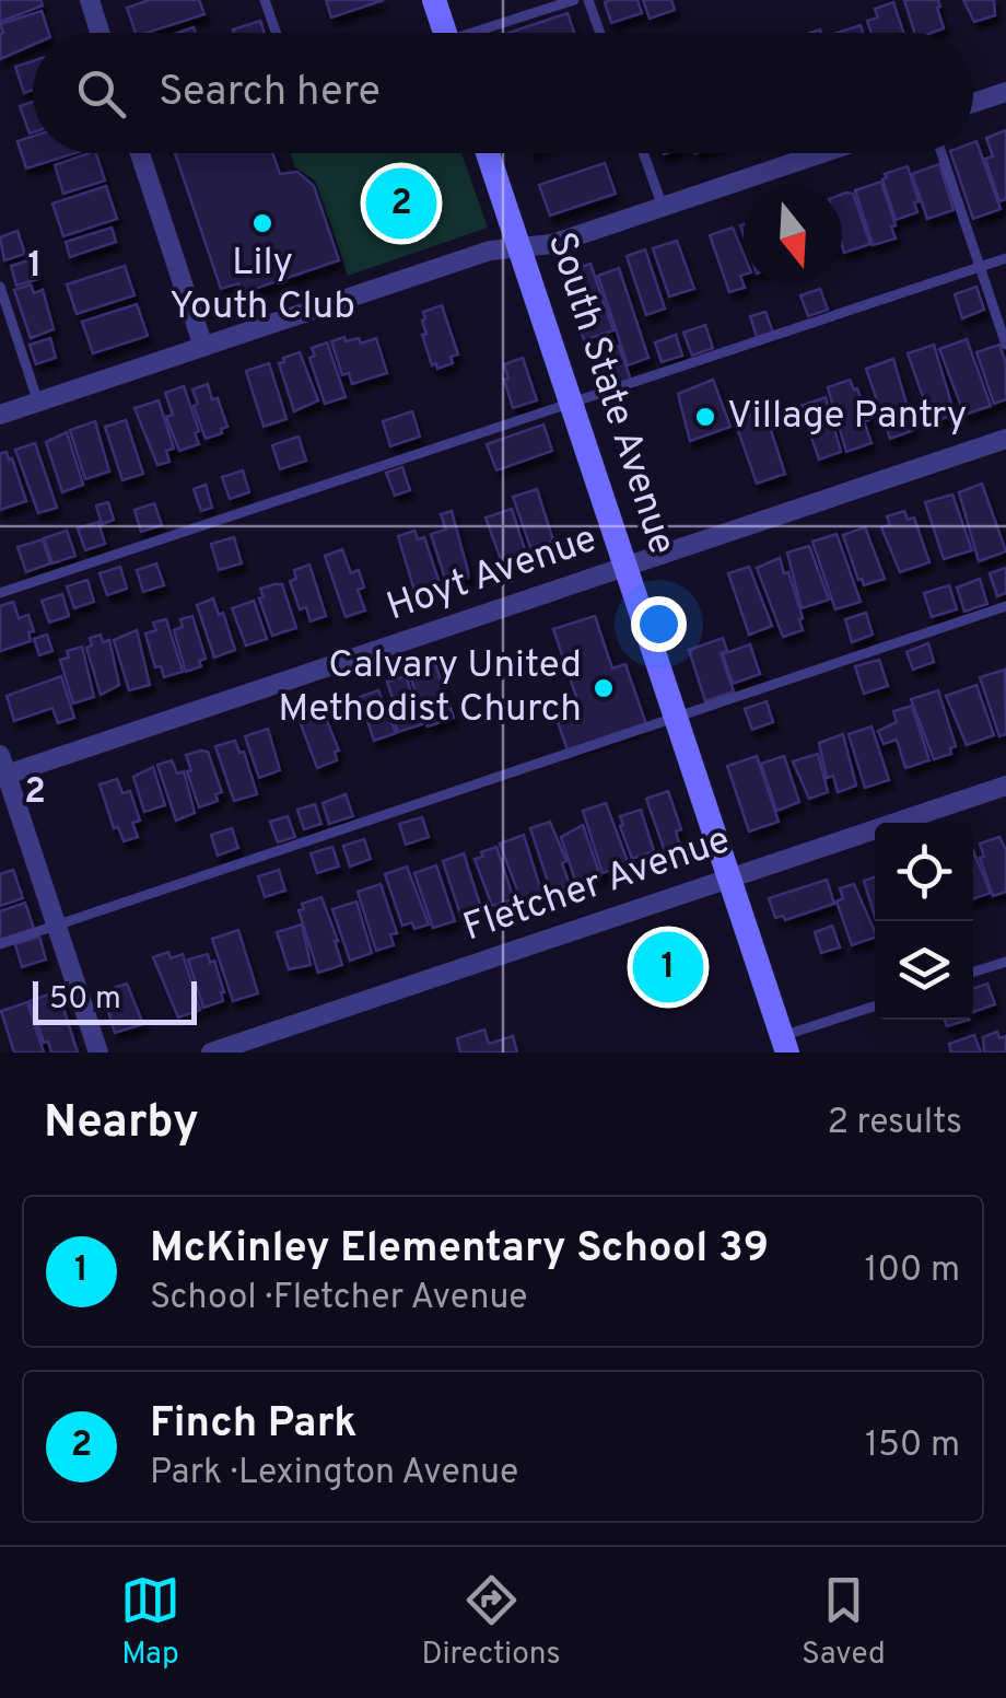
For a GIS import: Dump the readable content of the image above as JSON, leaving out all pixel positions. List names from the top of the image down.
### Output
{
  "streets": {
    "street": ["South State Avenue", "Hoyt Avenue", "Fletcher Avenue"]
  },
  "crossings": [
    ["South State Avenue", "Hoyt Avenue"],
    ["South State Avenue", "Fletcher Avenue"]
  ],
  "places": ["Lily Youth Club", "Village Pantry", "Calvary United Methodist Church"],
  "scale_bar": "50 m",
  "north": "bottom",
  "page": {
    "search": "Search here",
    "pins": ["2", "1"],
    "scale": "50 m",
    "heading": ["Nearby", "2 results"],
    "list": [
      {
        "mark": "1",
        "name": "McKinley Elementary School 39",
        "note": "School · Fletcher Avenue",
        "value": "100 m"
      },
      {
        "mark": "2",
        "name": "Finch Park",
        "note": "Park · Lexington Avenue",
        "value": "150 m"
      }
    ],
    "nav": ["Map", "Directions", "Saved"]
  },
  "grid": {
    "rows": ["1", "2"]
  }
}
